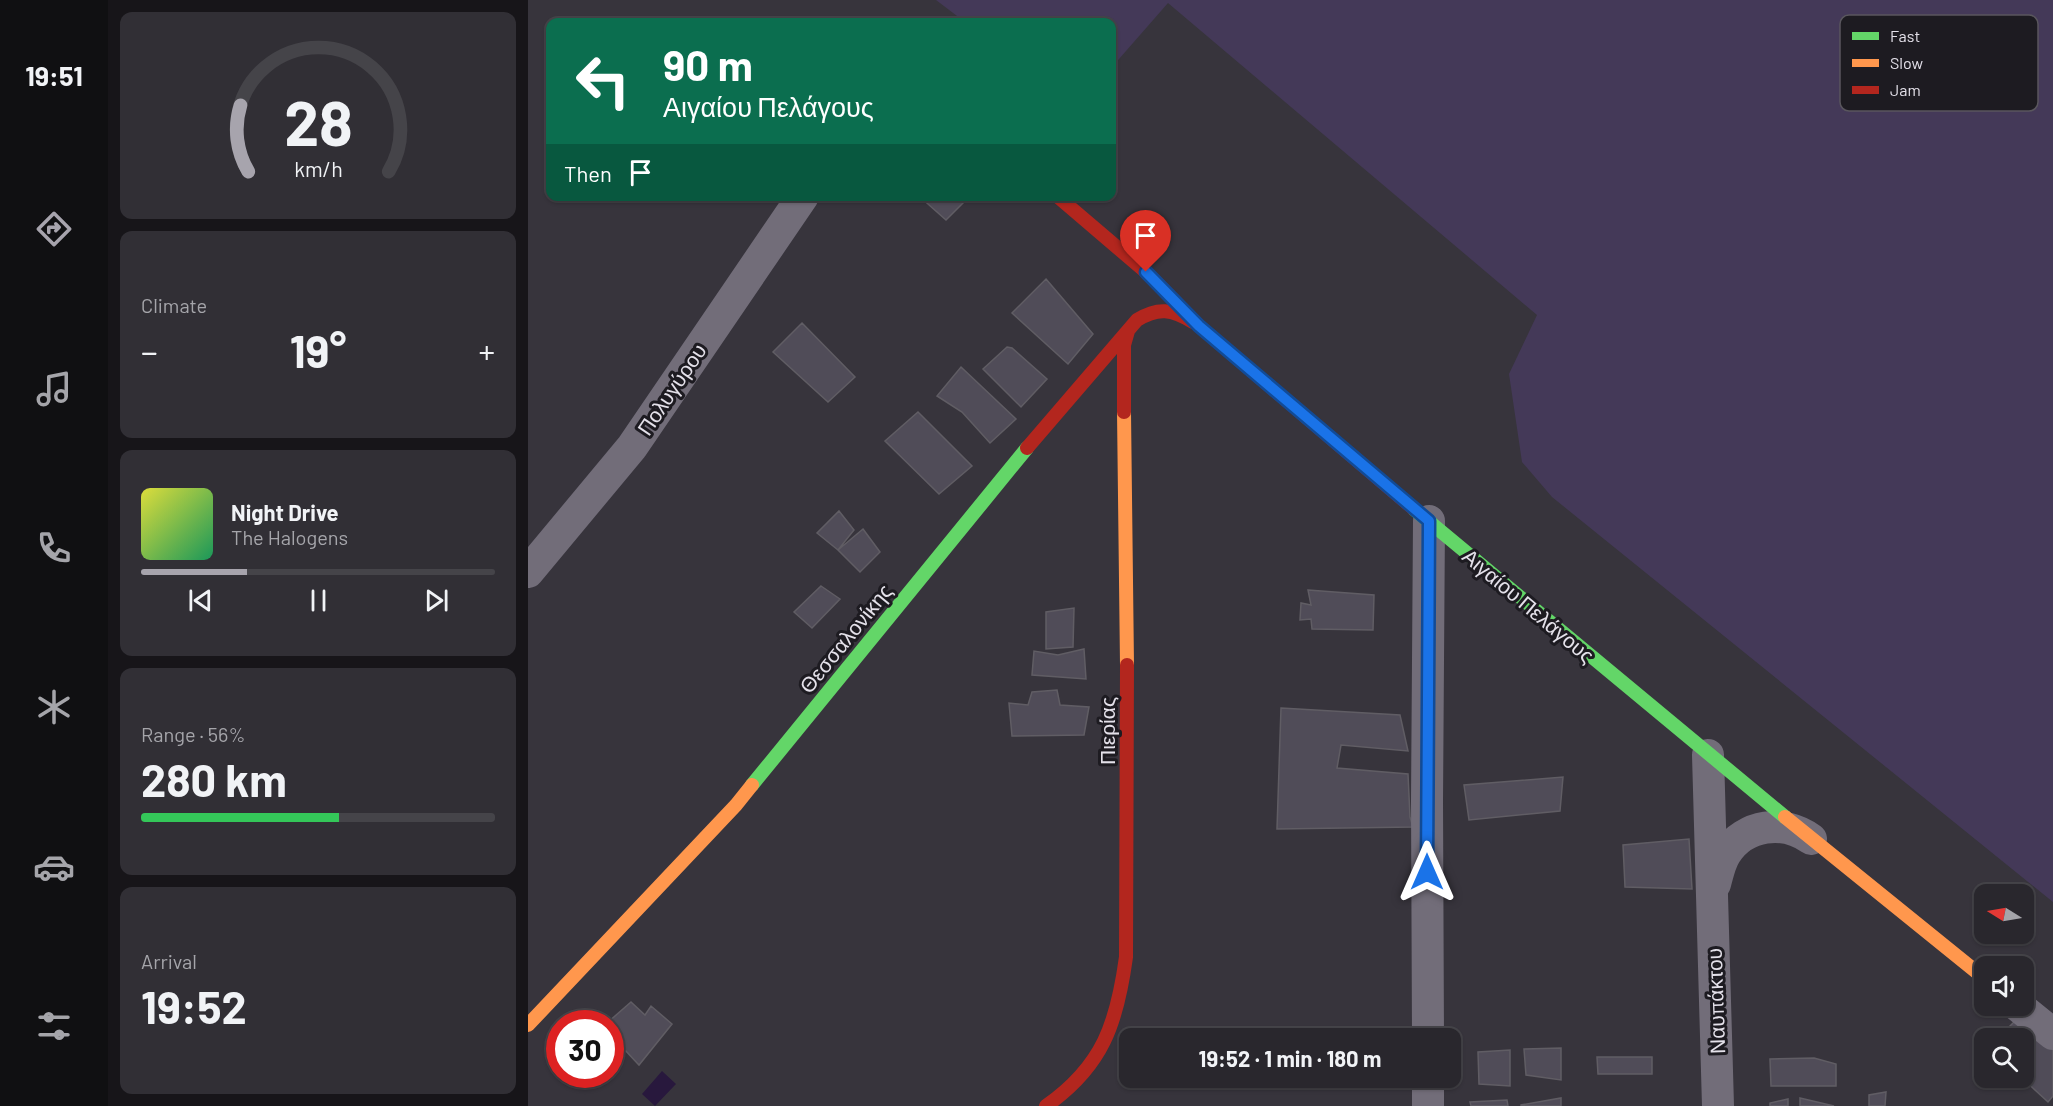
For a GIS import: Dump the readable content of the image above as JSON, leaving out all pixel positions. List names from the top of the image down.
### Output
{
  "streets": {
    "street": [
      "Πολυγύρου",
      "Αιγαίου Πελάγους",
      "Θεσσαλονίκης",
      "Πιερίας",
      "Ναυπάκτου"
    ]
  },
  "crossings": [
    ["Αιγαίου Πελάγους", "Θεσσαλονίκης"],
    ["Αιγαίου Πελάγους", "Ναυπάκτου"],
    ["Θεσσαλονίκης", "Πιερίας"]
  ],
  "legend": ["Fast", "Slow", "Jam"],
  "north": "left",
  "page": {
    "tabs": "19:51",
    "turn": ["90 m", "Αιγαίου Πελάγους"],
    "then": "Then",
    "tile": [
      "Climate",
      ["Range · 56%", "280 km"],
      ["Arrival", "19:52"]
    ],
    "heat": ["−", "19°", "+"],
    "song": ["Night Drive", "The Halogens"],
    "limit": "30",
    "trip": "19:52 · 1 min · 180 m",
    "gauge": ["28", "km/h"]
  }
}
